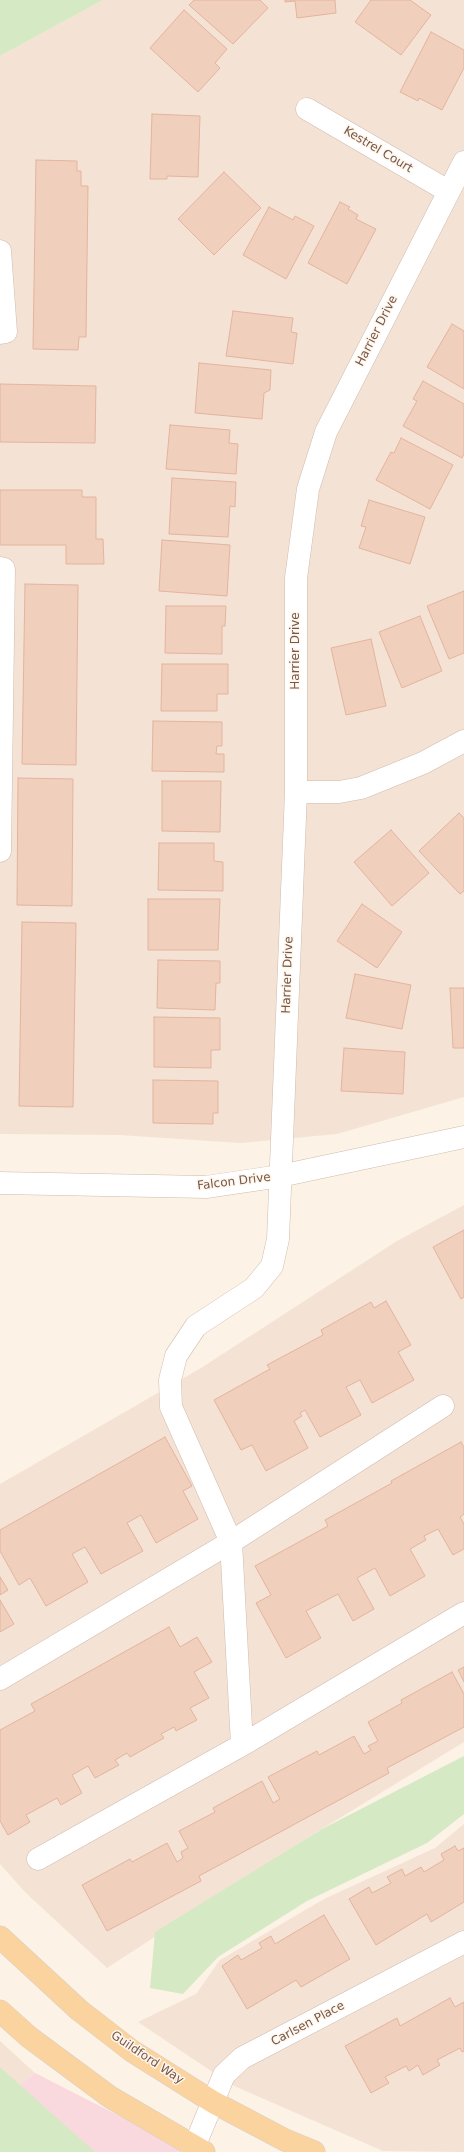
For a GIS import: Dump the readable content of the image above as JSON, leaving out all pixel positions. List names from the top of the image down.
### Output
{
  "streets": {
    "main road": ["Guildford Way"],
    "street": [
      "Kestrel Court",
      "Harrier Drive",
      "Falcon Drive",
      "Carlsen Place"
    ]
  },
  "crossings": [
    ["Kestrel Court", "Harrier Drive"],
    ["Harrier Drive", "Falcon Drive"],
    ["Carlsen Place", "Guildford Way"]
  ]
}
